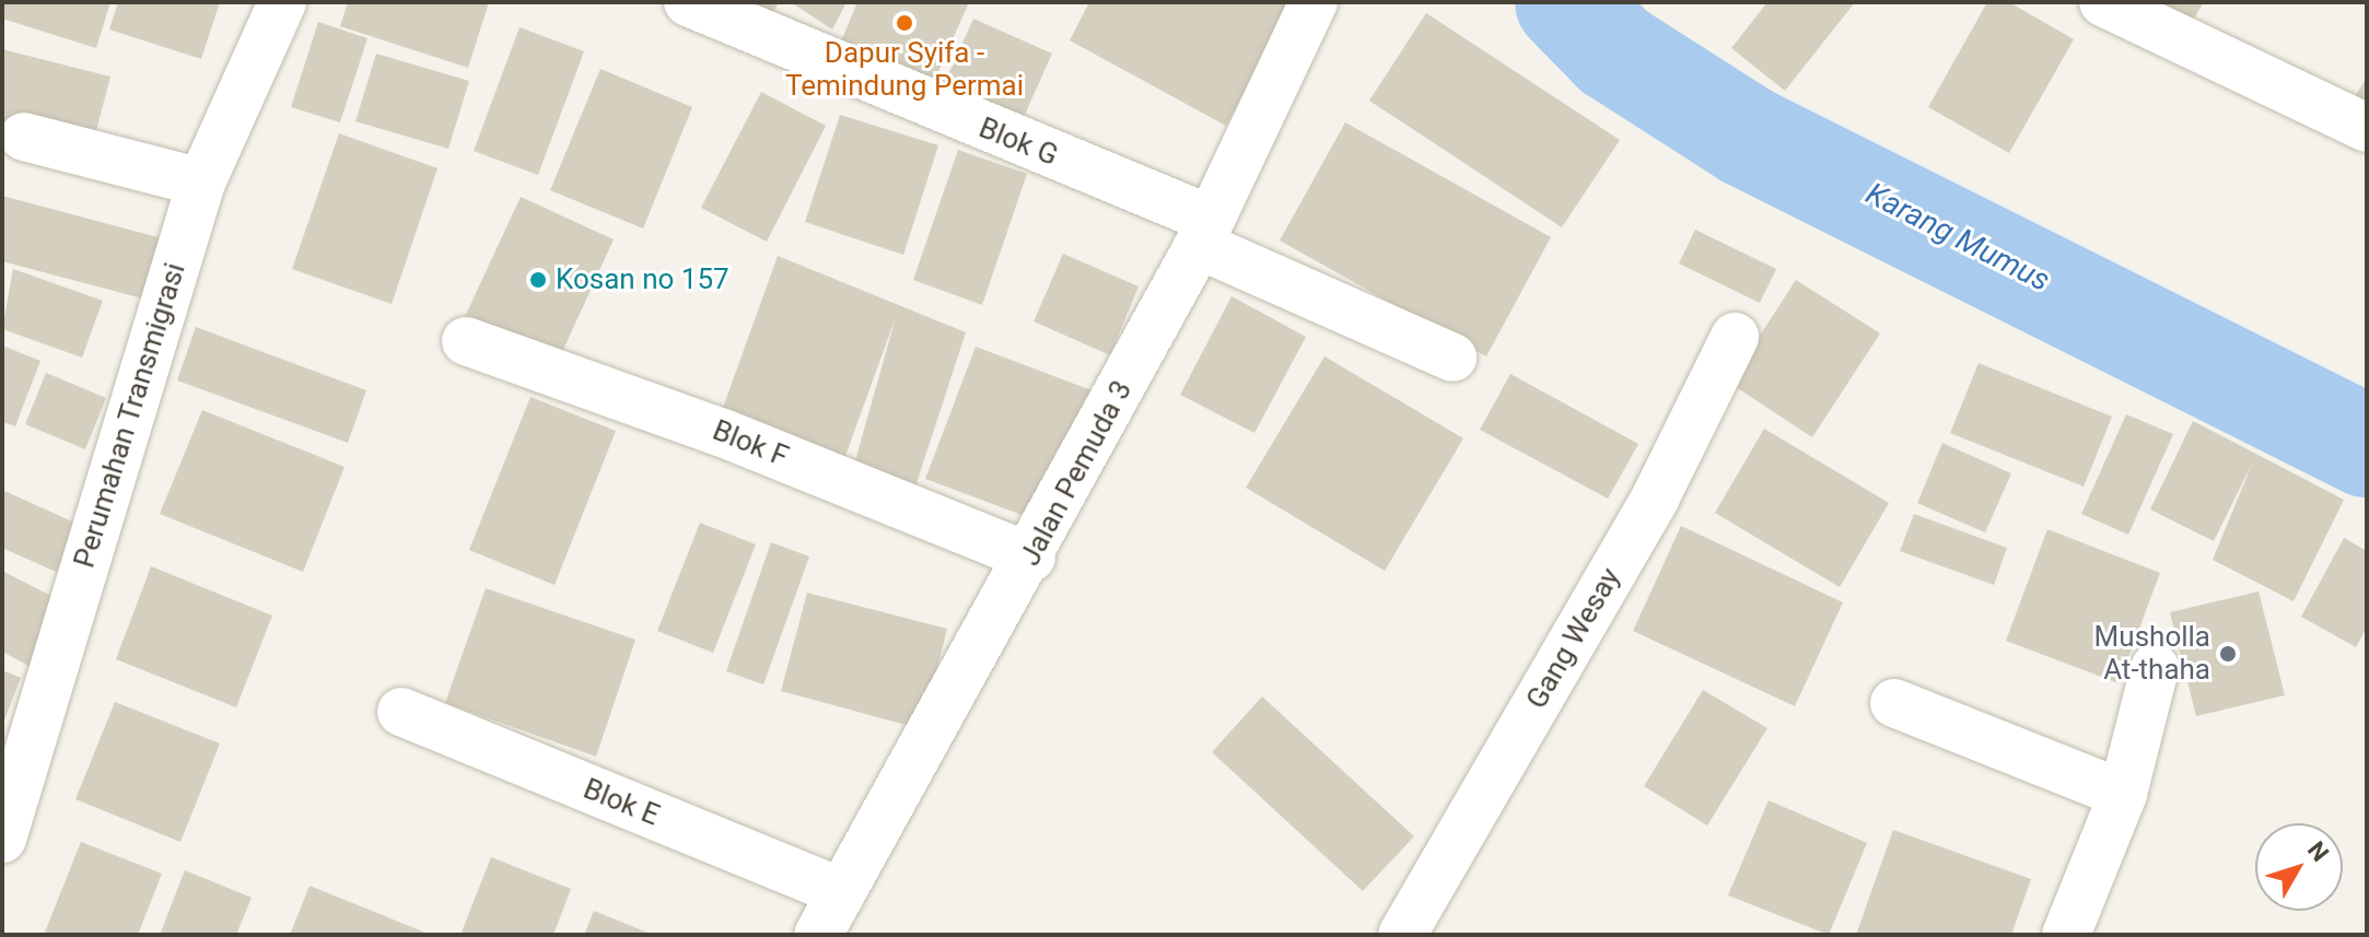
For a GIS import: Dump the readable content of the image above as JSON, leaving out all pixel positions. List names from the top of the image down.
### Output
{
  "streets": {
    "street": [
      "Blok G",
      "Perumahan Transmigrasi",
      "Blok F",
      "Jalan Pemuda 3",
      "Gang Wesay",
      "Blok E"
    ]
  },
  "crossings": [
    ["Blok G", "Jalan Pemuda 3"],
    ["Blok F", "Jalan Pemuda 3"],
    ["Jalan Pemuda 3", "Blok E"]
  ],
  "water": ["Karang Mumus"],
  "places": ["Dapur Syifa - Temindung Permai", "Kosan no 157", "Musholla At-thaha"],
  "north": "top right"
}
